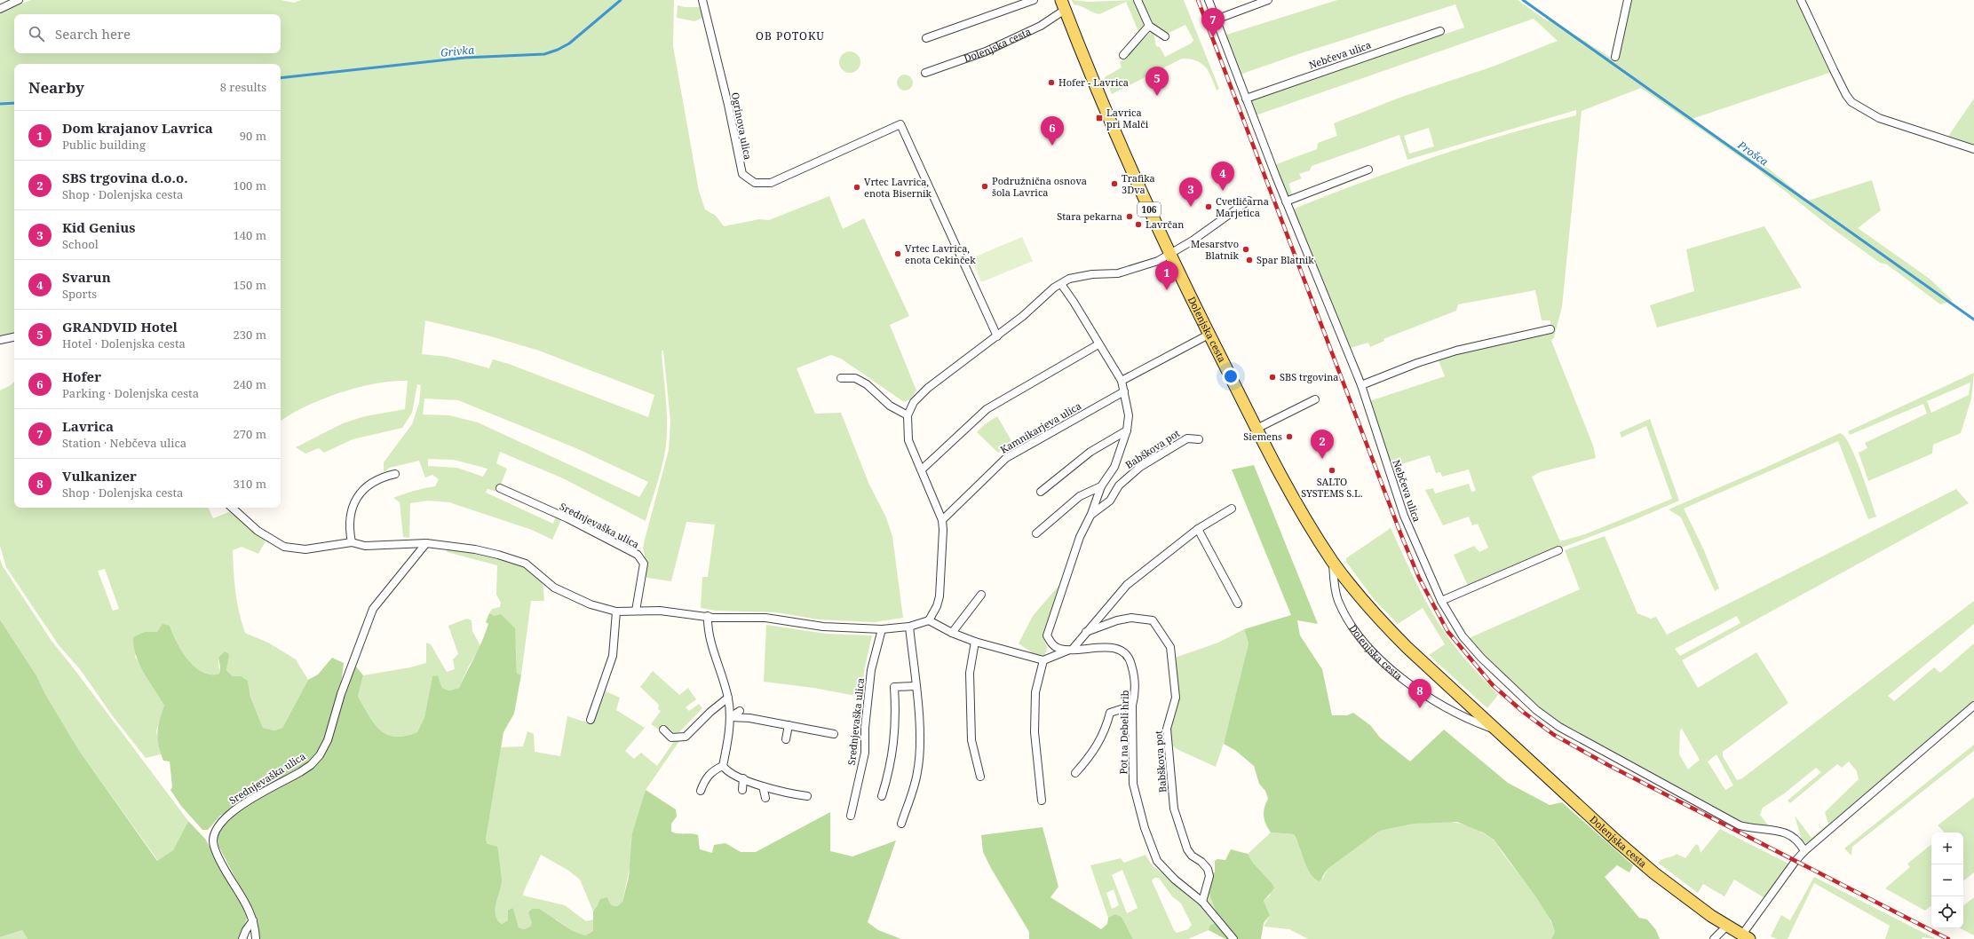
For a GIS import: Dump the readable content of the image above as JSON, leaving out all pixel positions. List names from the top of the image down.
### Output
{
  "streets": {
    "main road": ["Dolenjska cesta", "106"],
    "street": [
      "Nebčeva ulica",
      "Ogrinova ulica",
      "Kamnikarjeva ulica",
      "Babškova pot",
      "Srednjevaška ulica",
      "Pot na Debeli hrib"
    ]
  },
  "crossings": [
    ["Kamnikarjeva ulica", "Babškova pot"],
    ["Babškova pot", "Pot na Debeli hrib"]
  ],
  "districts": ["OB POTOKU"],
  "water": ["Grivka", "Prošca"],
  "places": {
    "other": [
      "Hofer - Lavrica",
      "Trafika 3Dva",
      "Podružnična osnova šola Lavrica",
      "Vrtec Lavrica, enota Bisernik",
      "Cvetličarna Marjetica",
      "Stara pekarna",
      "Lavrčan",
      "Mesarstvo Blatnik",
      "Vrtec Lavrica, enota Cekinček",
      "Spar Blatnik",
      "SBS trgovina",
      "Siemens",
      "SALTO SYSTEMS S.L."
    ],
    "transit": ["Lavrica pri Malči"]
  },
  "page": {
    "pins": [
      "7",
      "5",
      "6",
      "4",
      "3",
      "1",
      "2",
      "8"
    ],
    "search": "Search here",
    "heading": ["Nearby", "8 results"],
    "list": [
      {
        "mark": "1",
        "name": "Dom krajanov Lavrica",
        "note": "Public building",
        "value": "90 m"
      },
      {
        "mark": "2",
        "name": "SBS trgovina d.o.o.",
        "note": "Shop · Dolenjska cesta",
        "value": "100 m"
      },
      {
        "mark": "3",
        "name": "Kid Genius",
        "note": "School",
        "value": "140 m"
      },
      {
        "mark": "4",
        "name": "Svarun",
        "note": "Sports",
        "value": "150 m"
      },
      {
        "mark": "5",
        "name": "GRANDVID Hotel",
        "note": "Hotel · Dolenjska cesta",
        "value": "230 m"
      },
      {
        "mark": "6",
        "name": "Hofer",
        "note": "Parking · Dolenjska cesta",
        "value": "240 m"
      },
      {
        "mark": "7",
        "name": "Lavrica",
        "note": "Station · Nebčeva ulica",
        "value": "270 m"
      },
      {
        "mark": "8",
        "name": "Vulkanizer",
        "note": "Shop · Dolenjska cesta",
        "value": "310 m"
      }
    ],
    "map_buttons": ["+", "−"]
  }
}
